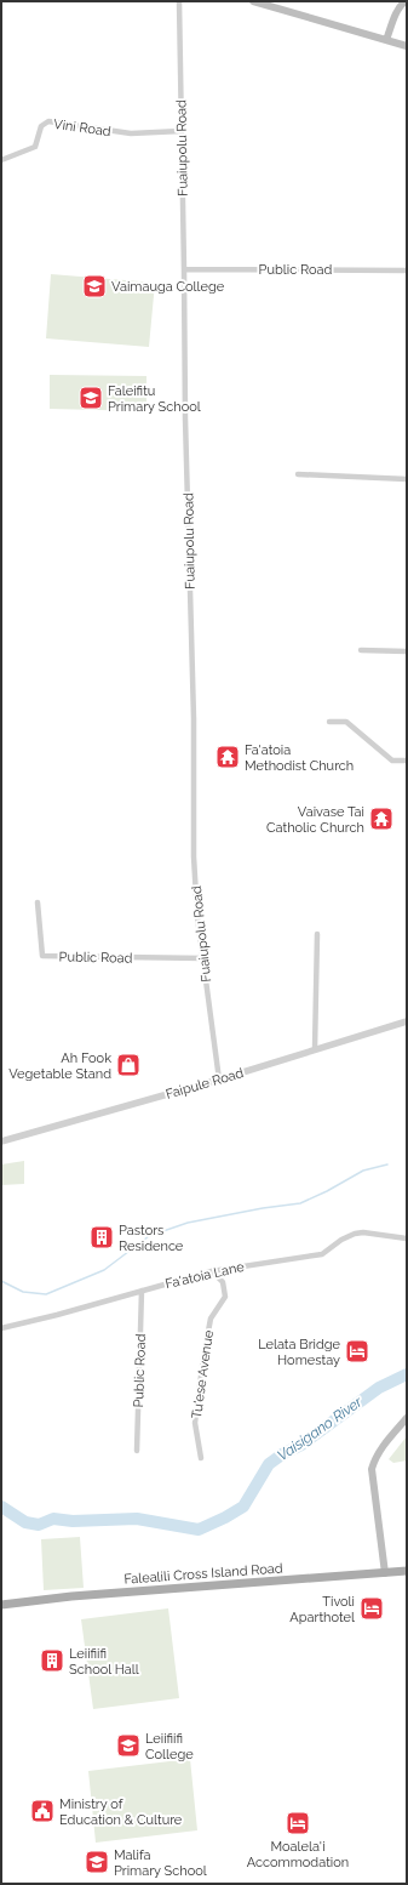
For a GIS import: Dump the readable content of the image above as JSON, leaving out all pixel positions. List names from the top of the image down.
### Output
{
  "streets": {
    "main road": ["Falealili Cross Island Road"],
    "street": [
      "Vini Road",
      "Fuaiupolu Road",
      "Public Road",
      "Faipule Road",
      "Fa'atoia Lane",
      "Tu'ese Avenue"
    ]
  },
  "crossings": [
    ["Vini Road", "Fuaiupolu Road"],
    ["Fuaiupolu Road", "Public Road"],
    ["Fuaiupolu Road", "Faipule Road"],
    ["Public Road", "Fa'atoia Lane"],
    ["Fa'atoia Lane", "Tu'ese Avenue"]
  ],
  "water": ["Vaisigano River"],
  "places": {
    "school or university": [
      "Vaimauga College",
      "Faleifitu Primary School",
      "Leiifiifi College",
      "Malifa Primary School"
    ],
    "temple": ["Fa'atoia Methodist Church", "Vaivase Tai Catholic Church"],
    "shop": ["Ah Fook Vegetable Stand"],
    "building": ["Pastors Residence", "Leiifiifi School Hall"],
    "hotel": ["Lelata Bridge Homestay", "Tivoli Aparthotel", "Moalela'i Accommodation"],
    "public building": ["Ministry of Education & Culture"]
  }
}
